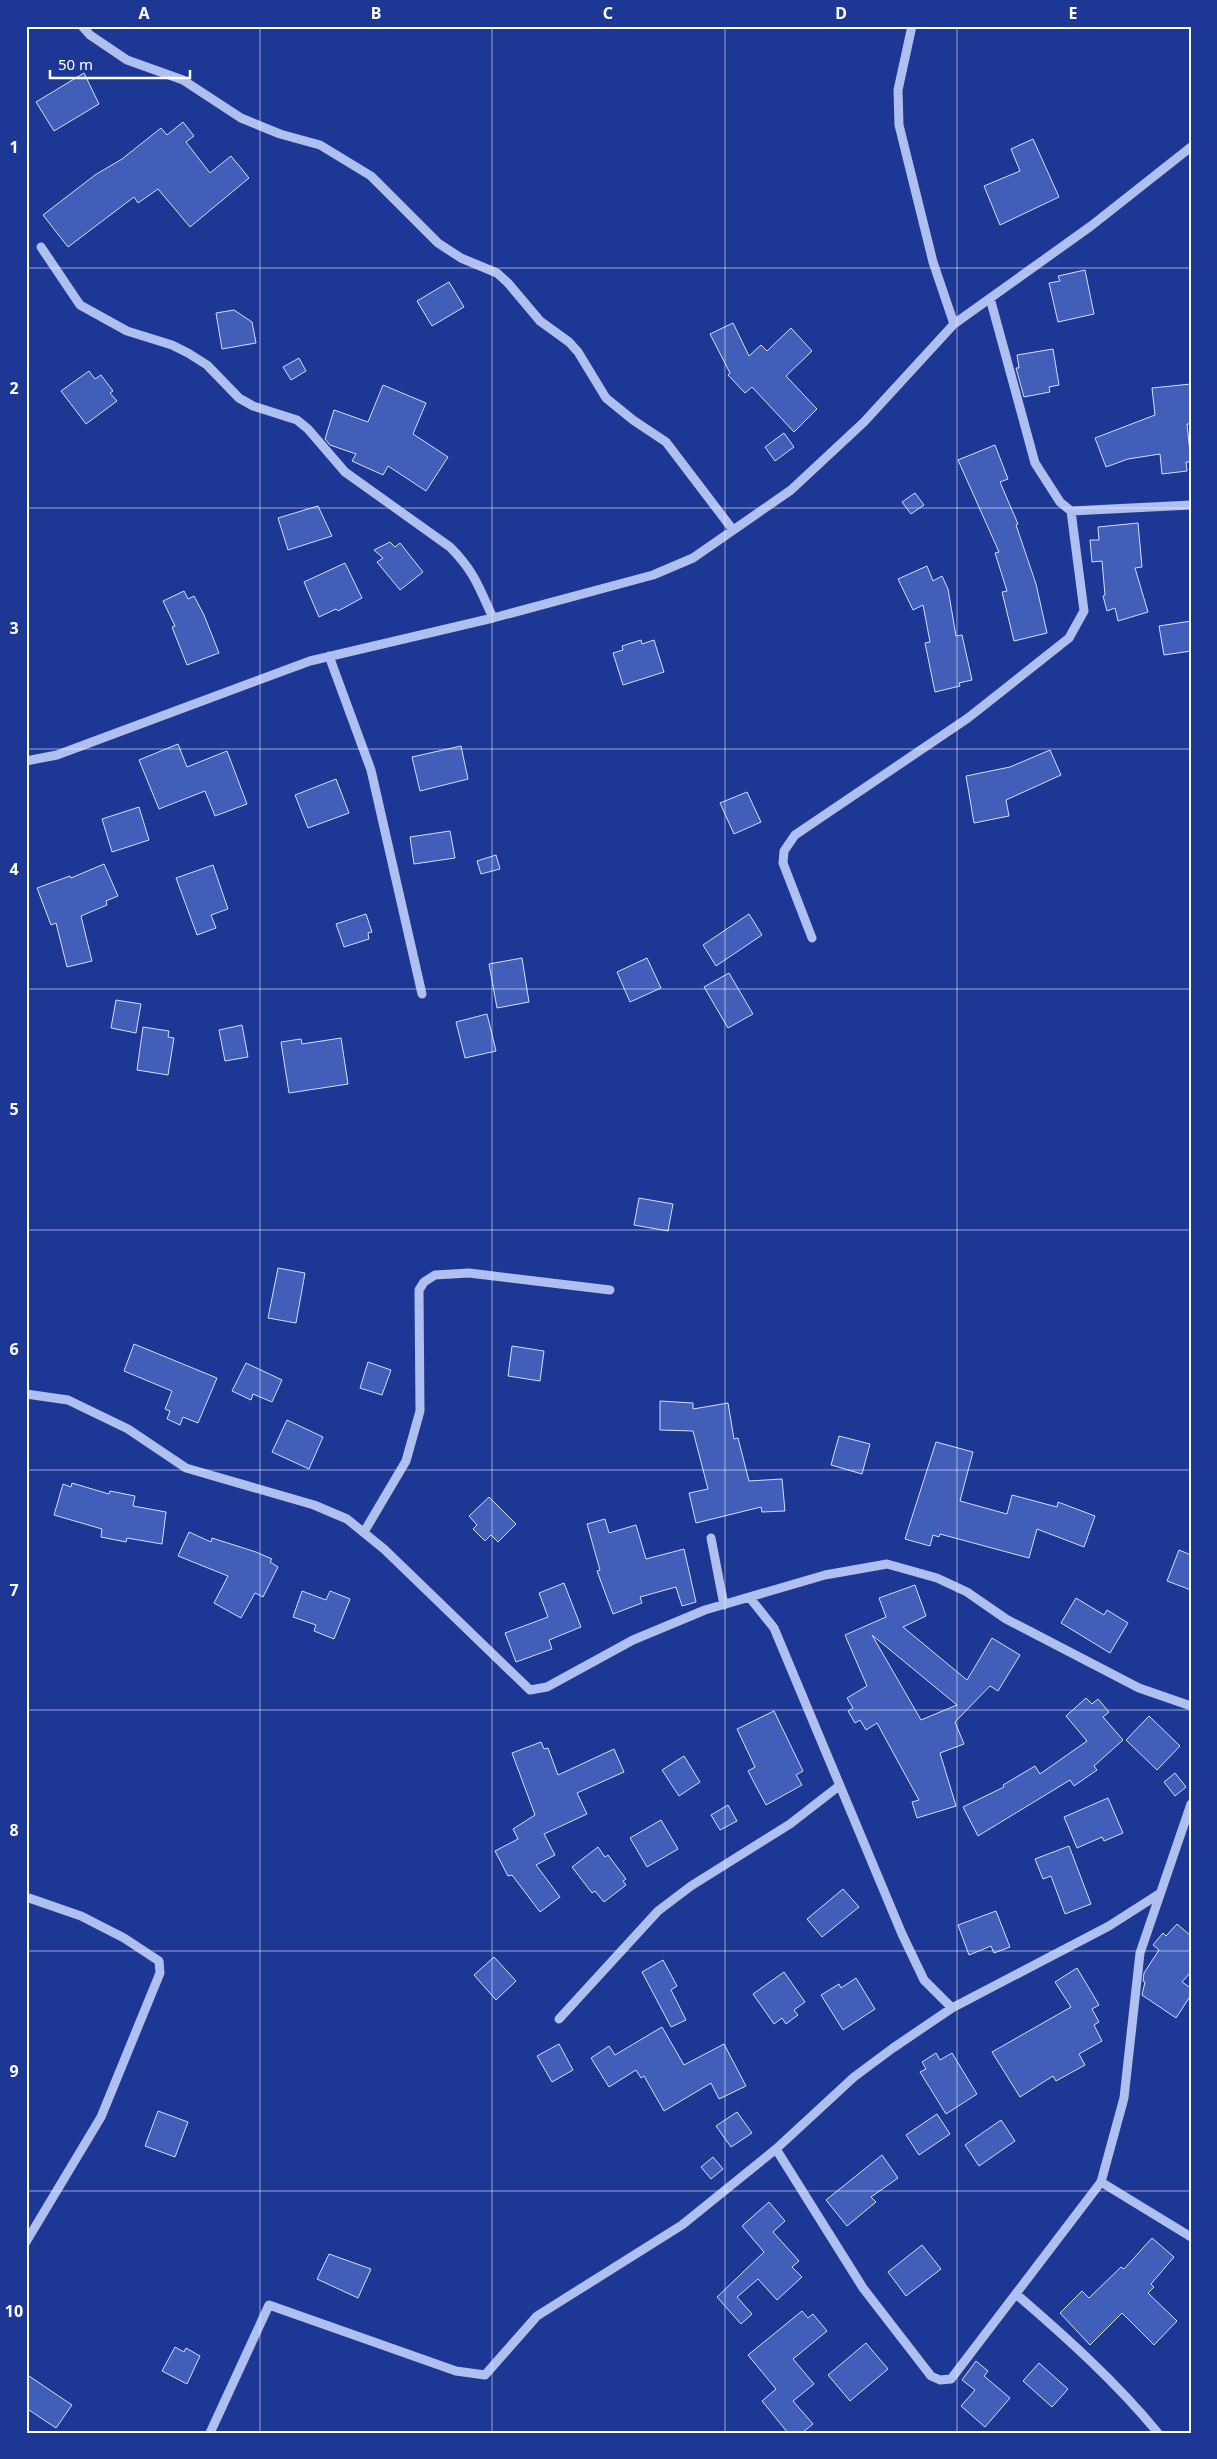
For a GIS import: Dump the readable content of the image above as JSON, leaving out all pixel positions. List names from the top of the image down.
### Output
{
  "scale_bar": "50 m",
  "grid": {
    "columns": [
      "A",
      "B",
      "C",
      "D",
      "E"
    ],
    "rows": [
      "1",
      "2",
      "3",
      "4",
      "5",
      "6",
      "7",
      "8",
      "9",
      "10"
    ]
  }
}
